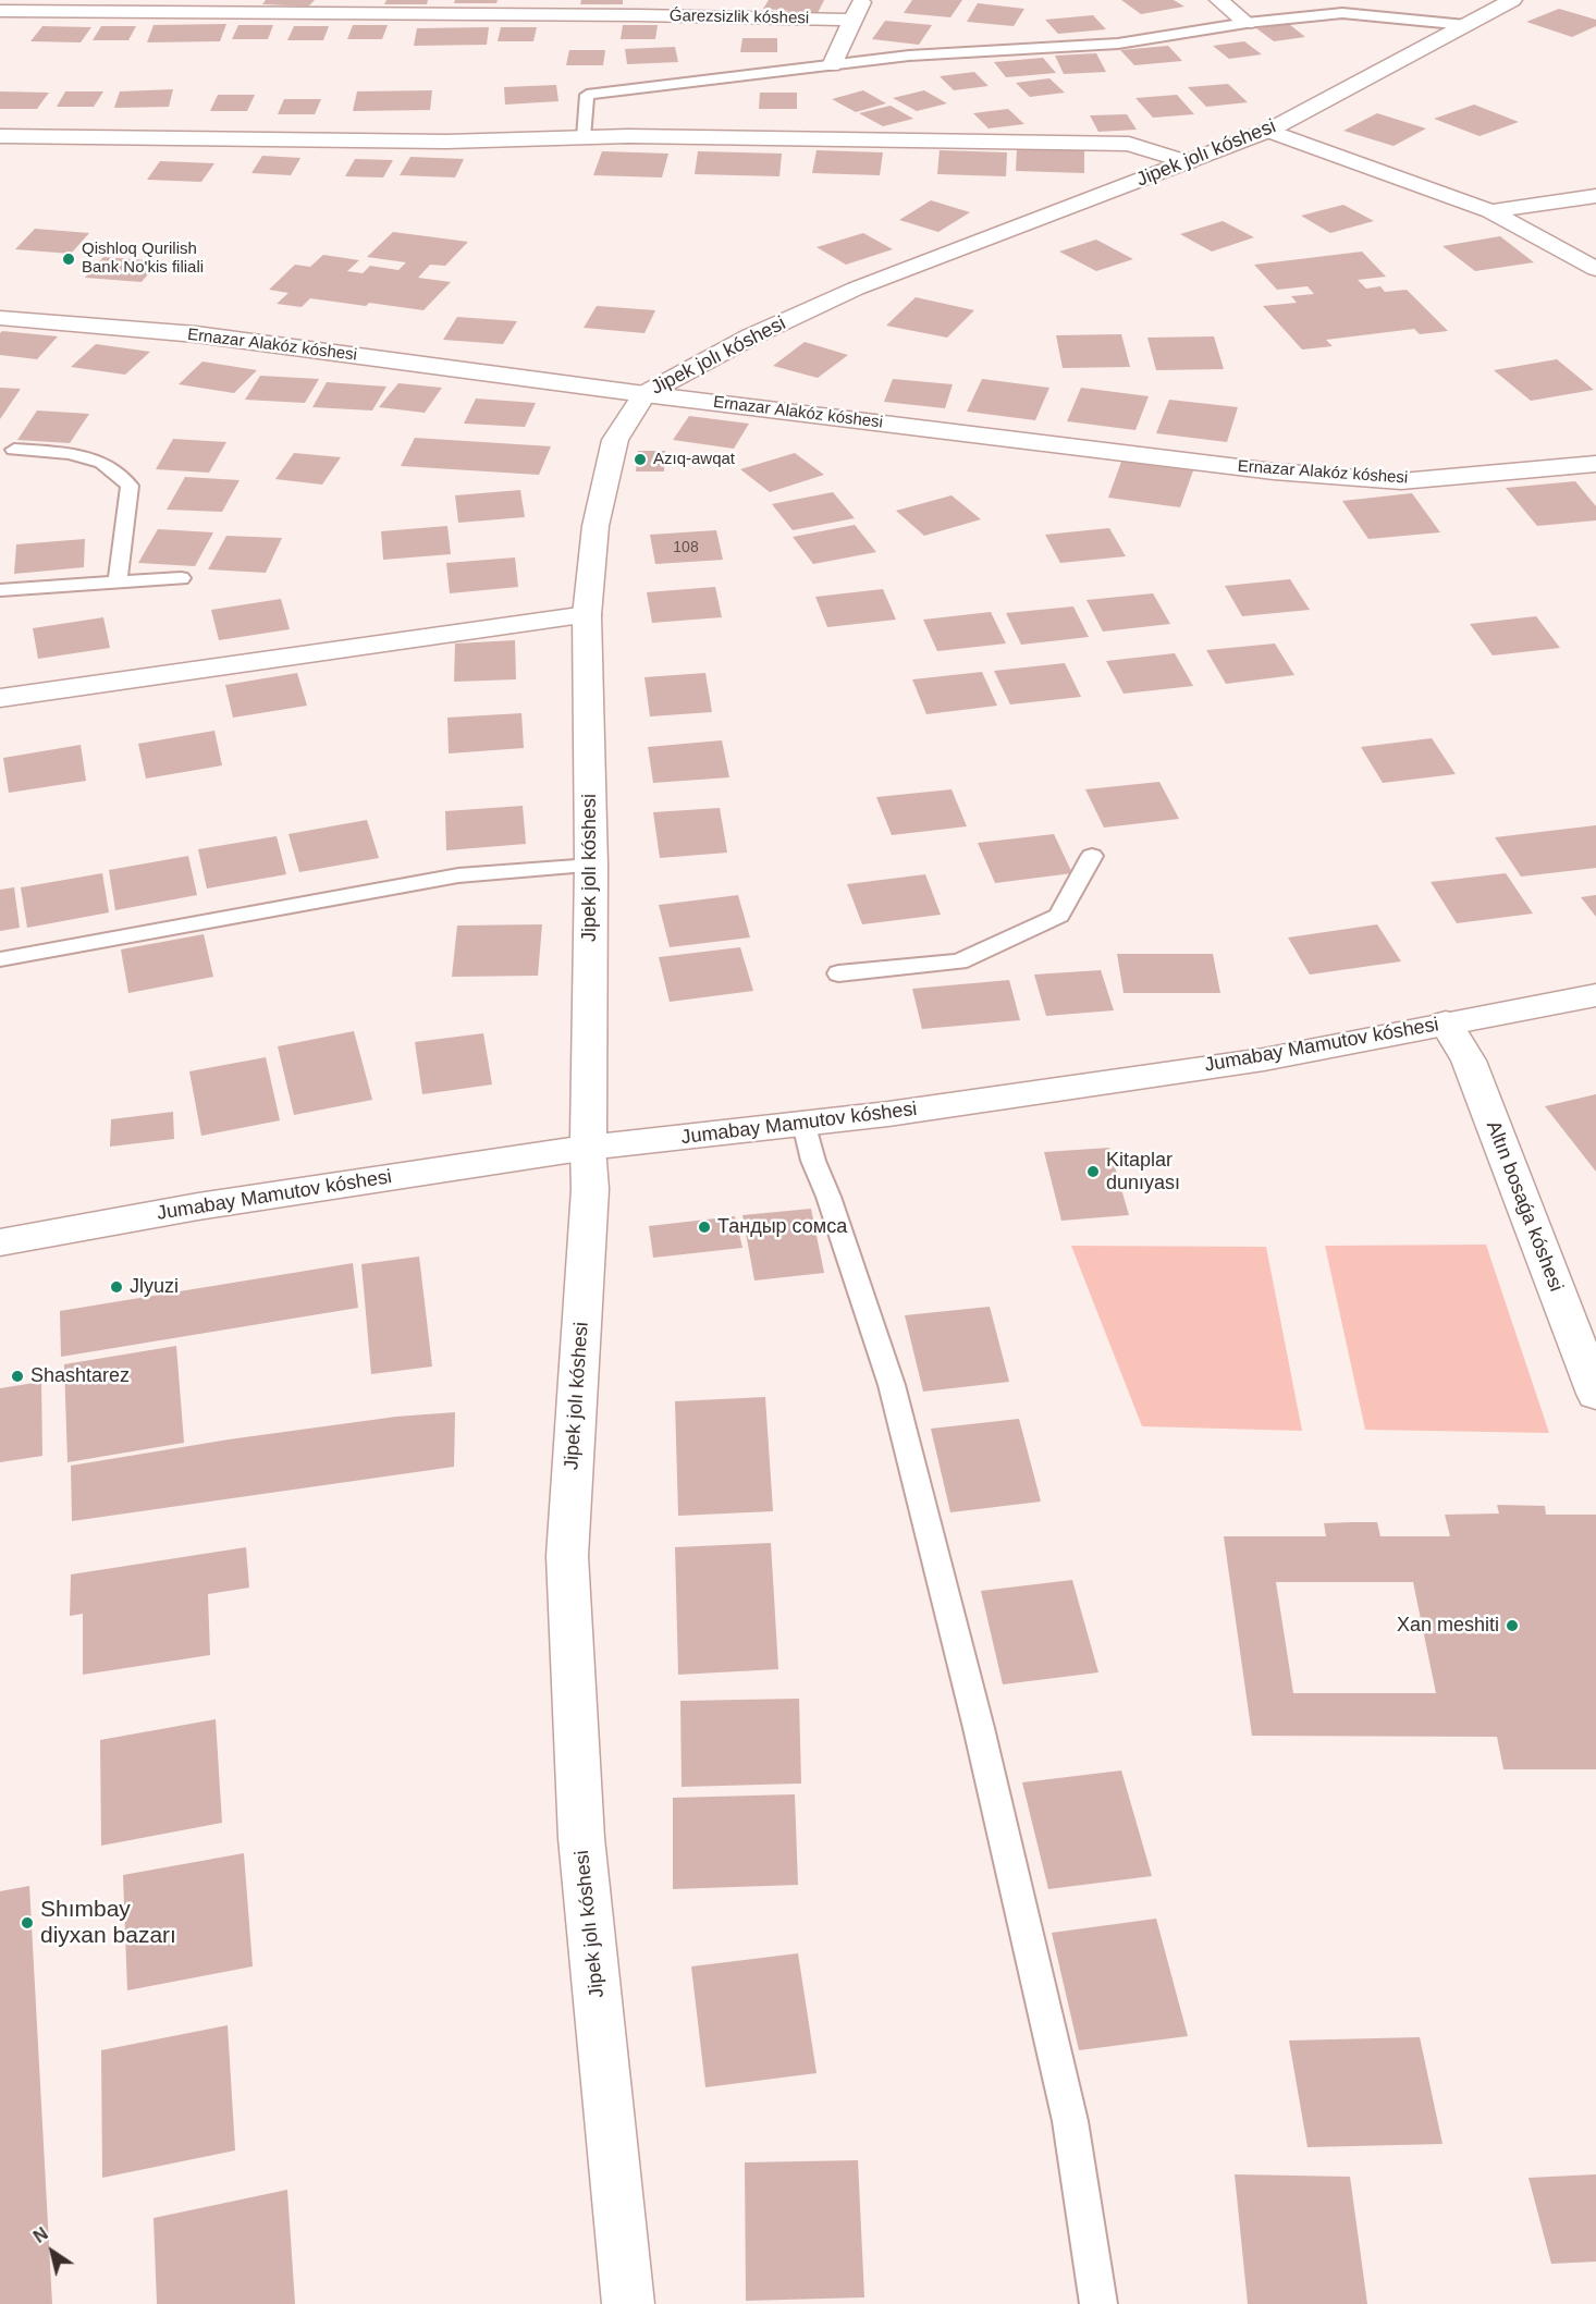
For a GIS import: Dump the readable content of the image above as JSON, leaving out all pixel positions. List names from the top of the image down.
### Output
{
  "streets": {
    "street": [
      "Ǵarezsizlik kóshesi",
      "Jipek jolı kóshesi",
      "Ernazar Alakóz kóshesi",
      "Jumabay Mamutov kóshesi",
      "Altın bosaǵa kóshesi"
    ]
  },
  "crossings": [
    ["Jipek jolı kóshesi", "Ernazar Alakóz kóshesi"],
    ["Jipek jolı kóshesi", "Jumabay Mamutov kóshesi"],
    ["Jumabay Mamutov kóshesi", "Altın bosaǵa kóshesi"]
  ],
  "places": [
    "Qishloq Qurilish Bank No'kis filiali",
    "Azıq-awqat",
    "Kitaplar dunıyası",
    "Тандыр сомса",
    "Jlyuzi",
    "Shashtarez",
    "Xan meshiti",
    "Shımbay diyxan bazarı"
  ],
  "house_numbers": ["108"],
  "north": "top left"
}
